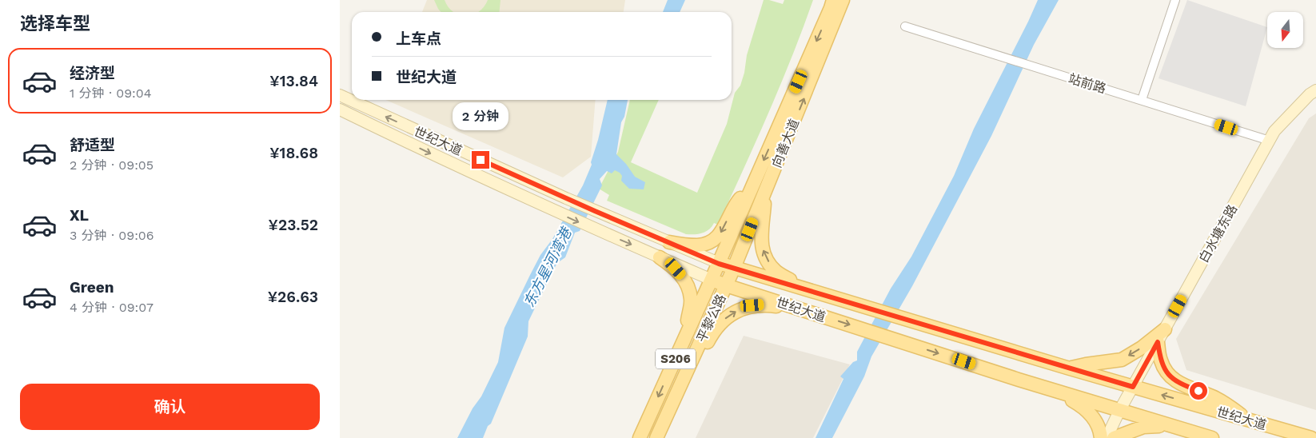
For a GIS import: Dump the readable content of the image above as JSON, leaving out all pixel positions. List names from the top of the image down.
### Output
{
  "streets": {
    "main road": [
      "世纪大道",
      "向善大道",
      "白水塘东路",
      "平黎公路",
      "S206"
    ],
    "street": ["站前路"]
  },
  "crossings": [
    ["站前路", "白水塘东路"],
    ["世纪大道", "向善大道"],
    ["世纪大道", "白水塘东路"],
    ["世纪大道", "平黎公路"],
    ["向善大道", "平黎公路"]
  ],
  "water": ["东方星河湾港"],
  "north": "bottom",
  "page": {
    "heading": "选择车型",
    "banner": ["上车点", "世纪大道"],
    "list": [
      {
        "name": "经济型",
        "note": "1 分钟 · 09:04",
        "value": "¥13.84"
      },
      {
        "name": "舒适型",
        "note": "2 分钟 · 09:05",
        "value": "¥18.68"
      },
      {
        "name": "XL",
        "note": "3 分钟 · 09:06",
        "value": "¥23.52"
      },
      {
        "name": "Green",
        "note": "4 分钟 · 09:07",
        "value": "¥26.63"
      }
    ],
    "bubble": "2 分钟",
    "buttons": "确认"
  }
}
